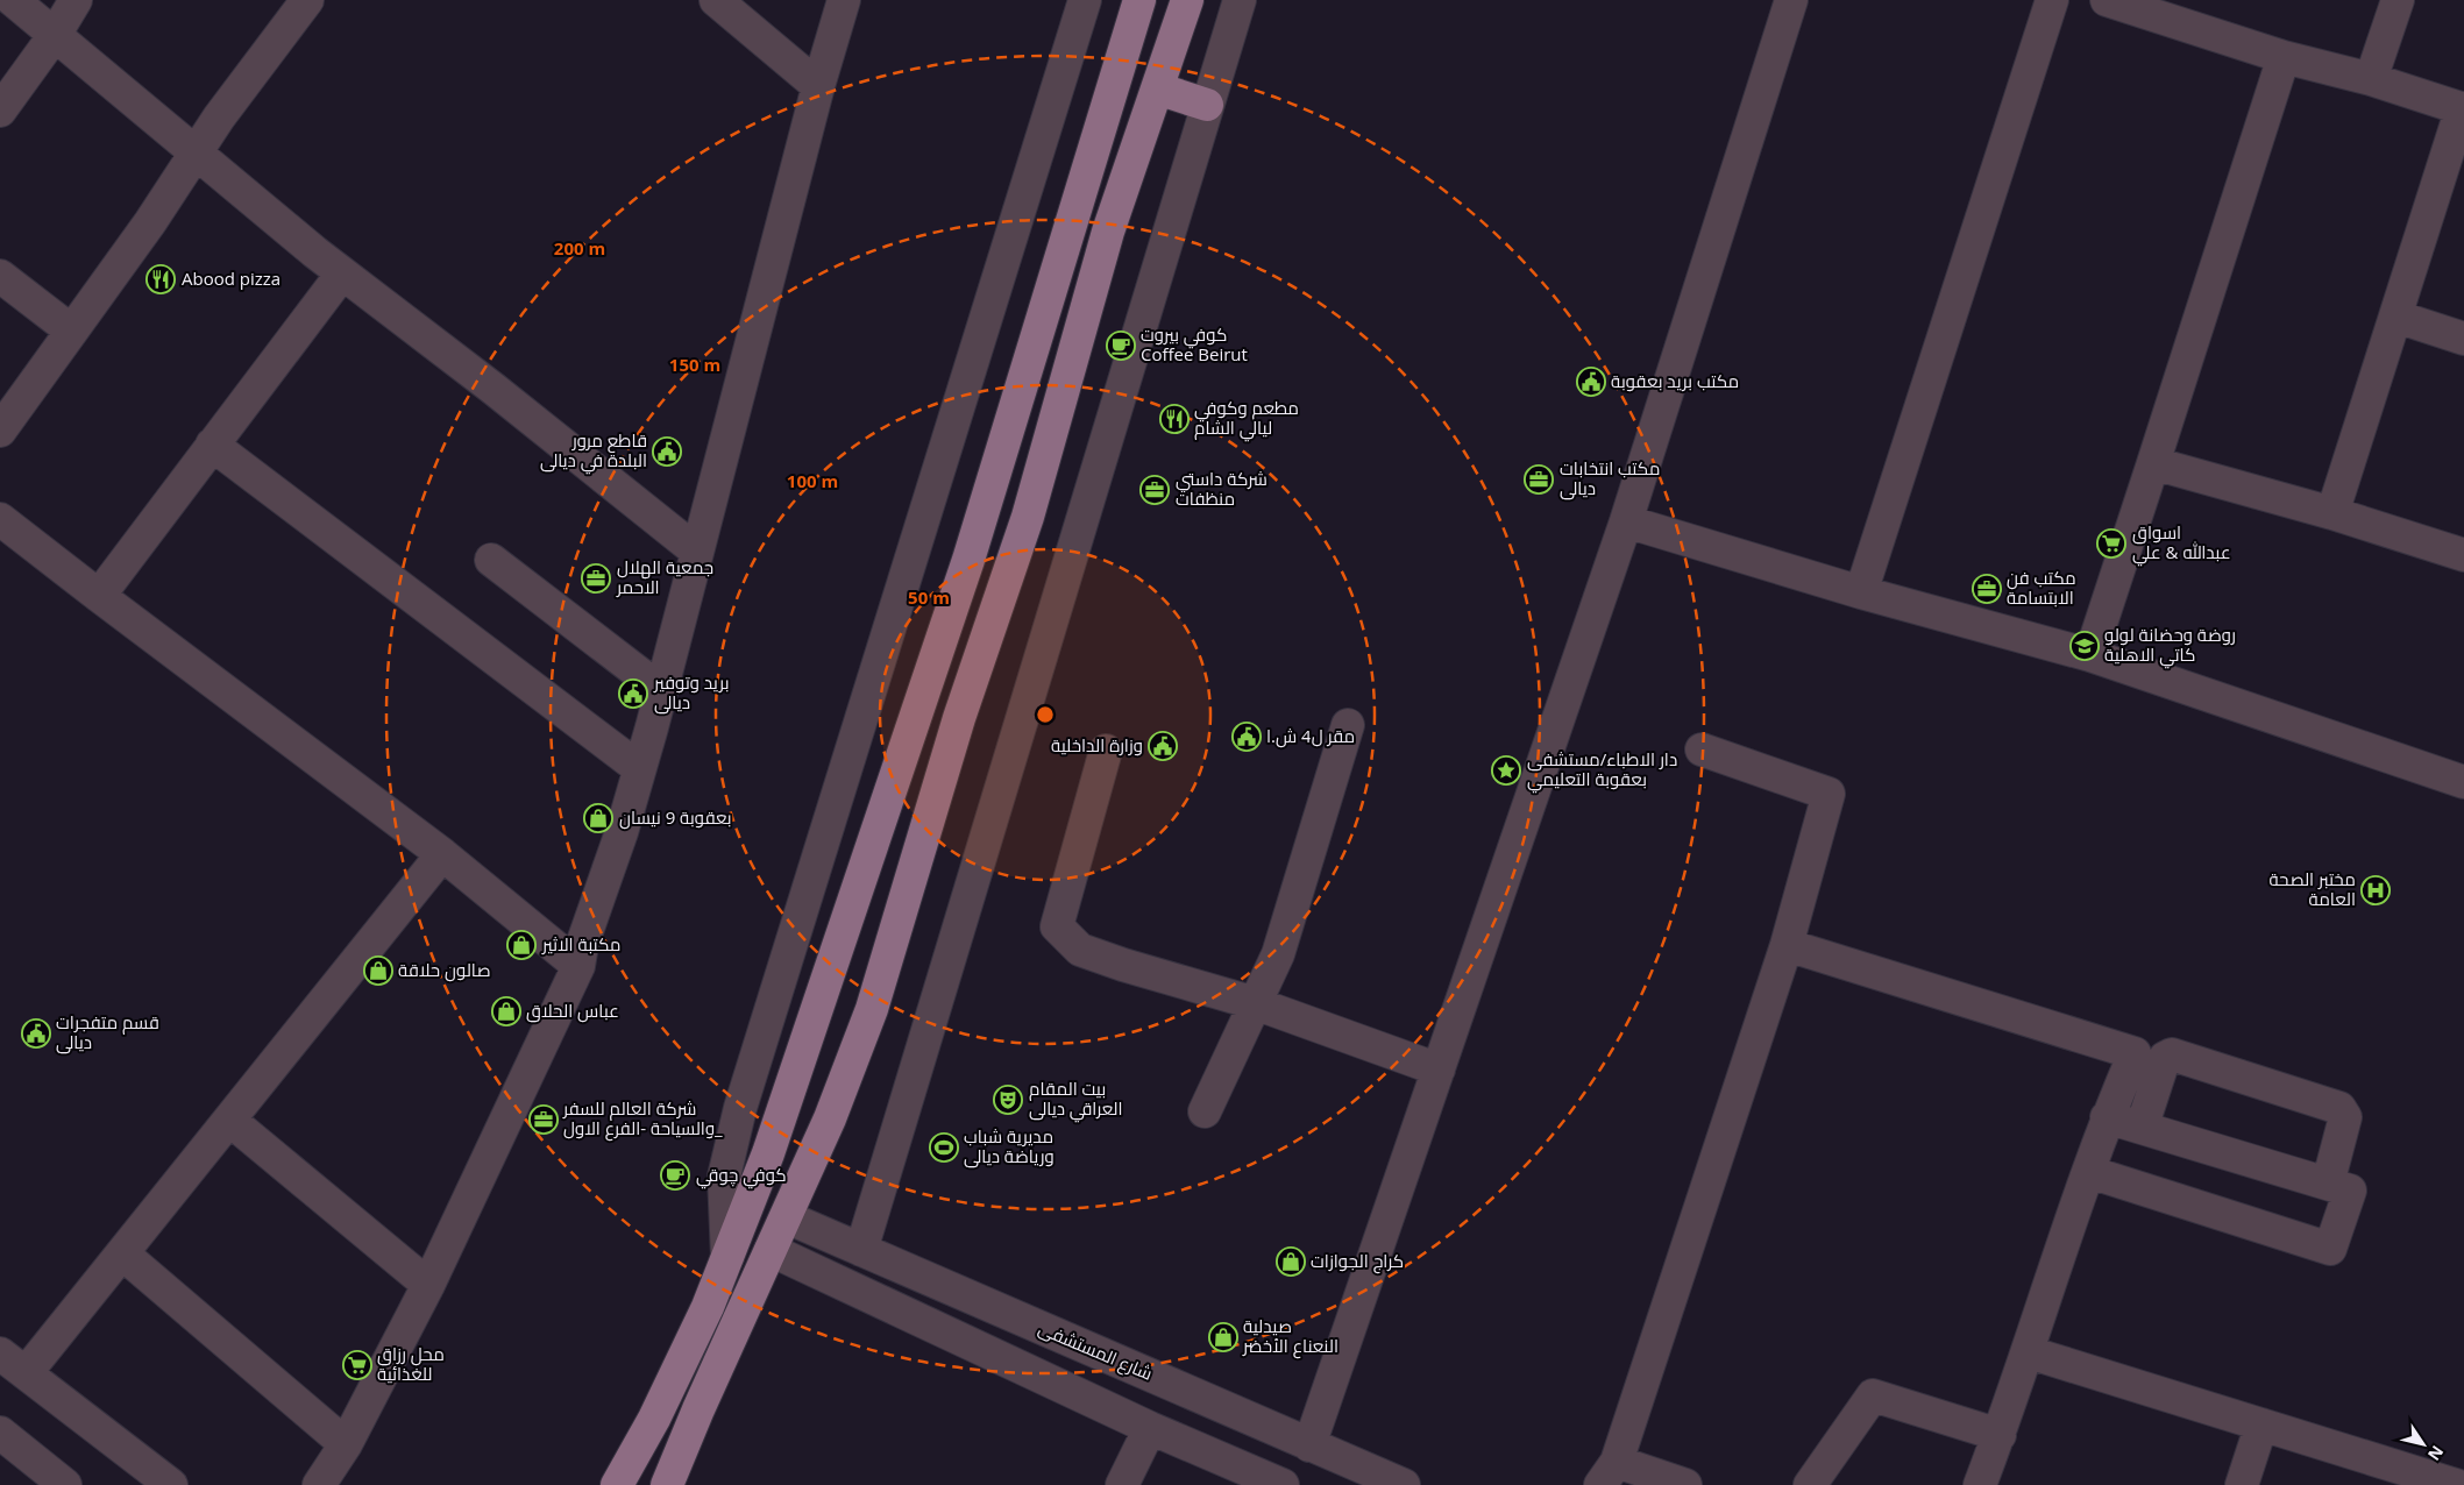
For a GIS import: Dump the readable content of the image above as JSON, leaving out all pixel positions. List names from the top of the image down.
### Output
{
  "streets": {
    "street": ["شارع المستشفى"]
  },
  "places": {
    "restaurant": ["Abood pizza", "مطعم وكوفي ليالي الشام"],
    "cafe": ["كوفي بيروت Coffee Beirut", "كوفي چوقي"],
    "public building": [
      "مكتب بريد بعقوبة",
      "قاطع مرور البلدة في ديالى",
      "بريد وتوفير ديالى",
      "مقر ل4 ش.ا",
      "وزارة الداخلية",
      "قسم متفجرات ديالى"
    ],
    "office": [
      "مكتب انتخابات ديالى",
      "شركة داستي منظفات",
      "جمعية الهلال الاحمر",
      "مكتب فن الابتسامة",
      "شركة العالم للسفر والسياحة -الفرع الاول_"
    ],
    "supermarket": ["اسواق عبدالله & علي", "محل رزاق للغذائية"],
    "school or university": ["روضة وحضانة لولو كاتي الاهلية"],
    "place": ["دار الاطباء/مستشفى بعقوبة التعليمي"],
    "shop": [
      "بعقوبة 9 نيسان",
      "مكتبة الاثير",
      "صالون حلاقة",
      "عباس الحلاق",
      "كراج الجوازات",
      "صيدلية النعناع الأخضر"
    ],
    "hospital": ["مختبر الصحة العامة"],
    "theatre": ["بيت المقام العراقي ديالى"],
    "sports": ["مديرية شباب ورياضة ديالى"]
  },
  "north": "bottom right",
  "rings": [
    "200 m",
    "150 m",
    "100 m",
    "50 m"
  ]
}
